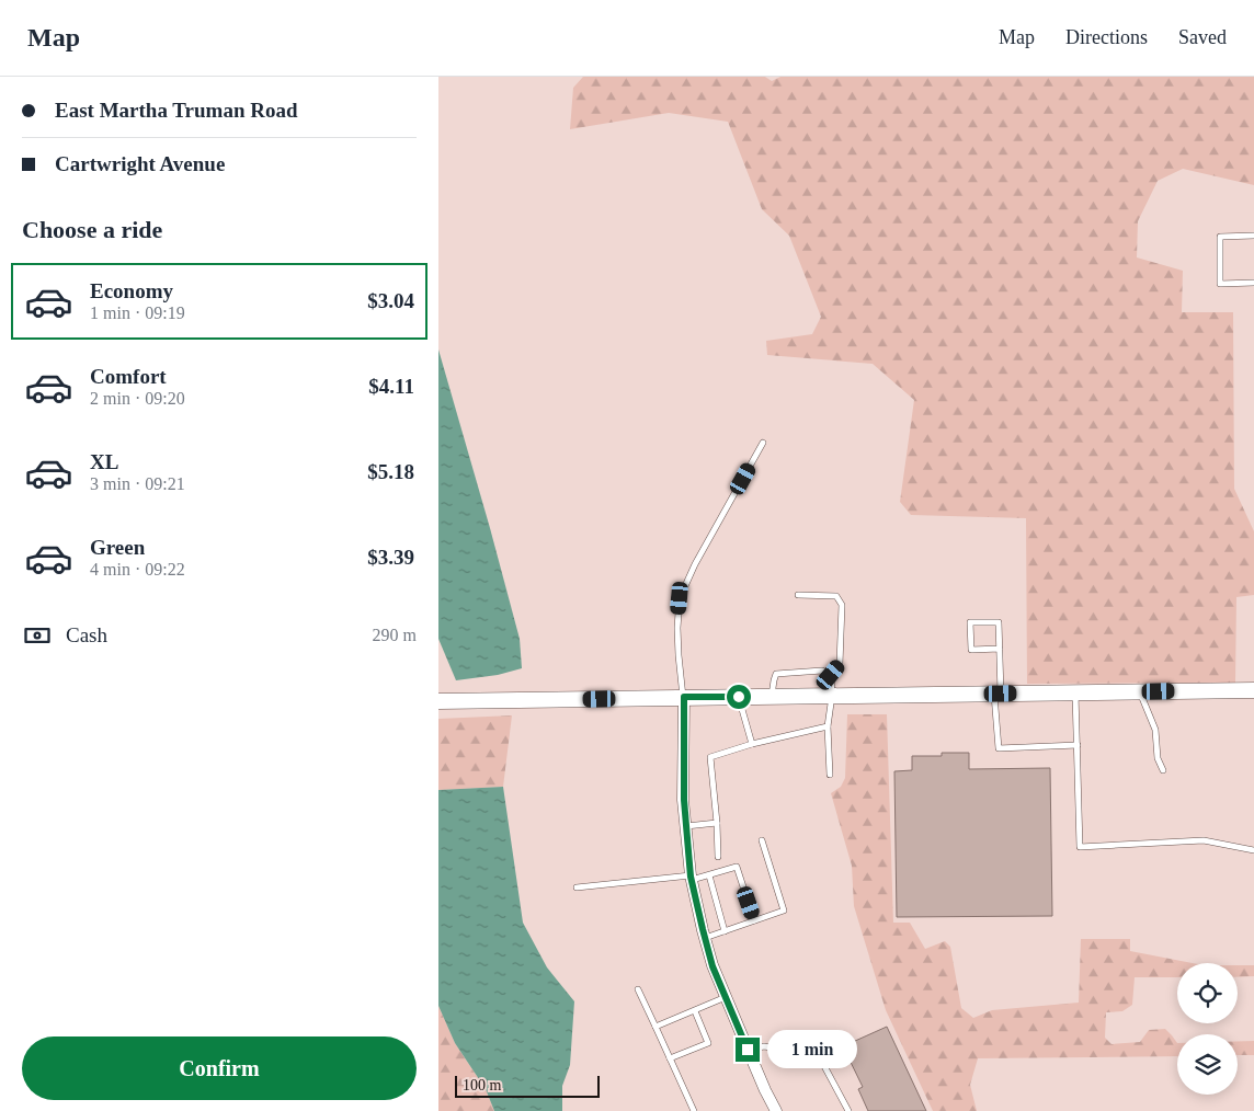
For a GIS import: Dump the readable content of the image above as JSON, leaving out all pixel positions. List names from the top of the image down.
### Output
{
  "scale_bar": "100 m",
  "page": {
    "header": "Map",
    "nav": ["Map", "Directions", "Saved"],
    "banner": ["East Martha Truman Road", "Cartwright Avenue"],
    "heading": "Choose a ride",
    "list": [
      {
        "name": "Economy",
        "note": "1 min · 09:19",
        "value": "$3.04"
      },
      {
        "name": "Comfort",
        "note": "2 min · 09:20",
        "value": "$4.11"
      },
      {
        "name": "XL",
        "note": "3 min · 09:21",
        "value": "$5.18"
      },
      {
        "name": "Green",
        "note": "4 min · 09:22",
        "value": "$3.39"
      }
    ],
    "pay": ["Cash", "290 m"],
    "buttons": "Confirm",
    "bubble": "1 min",
    "scale": "100 m"
  }
}
